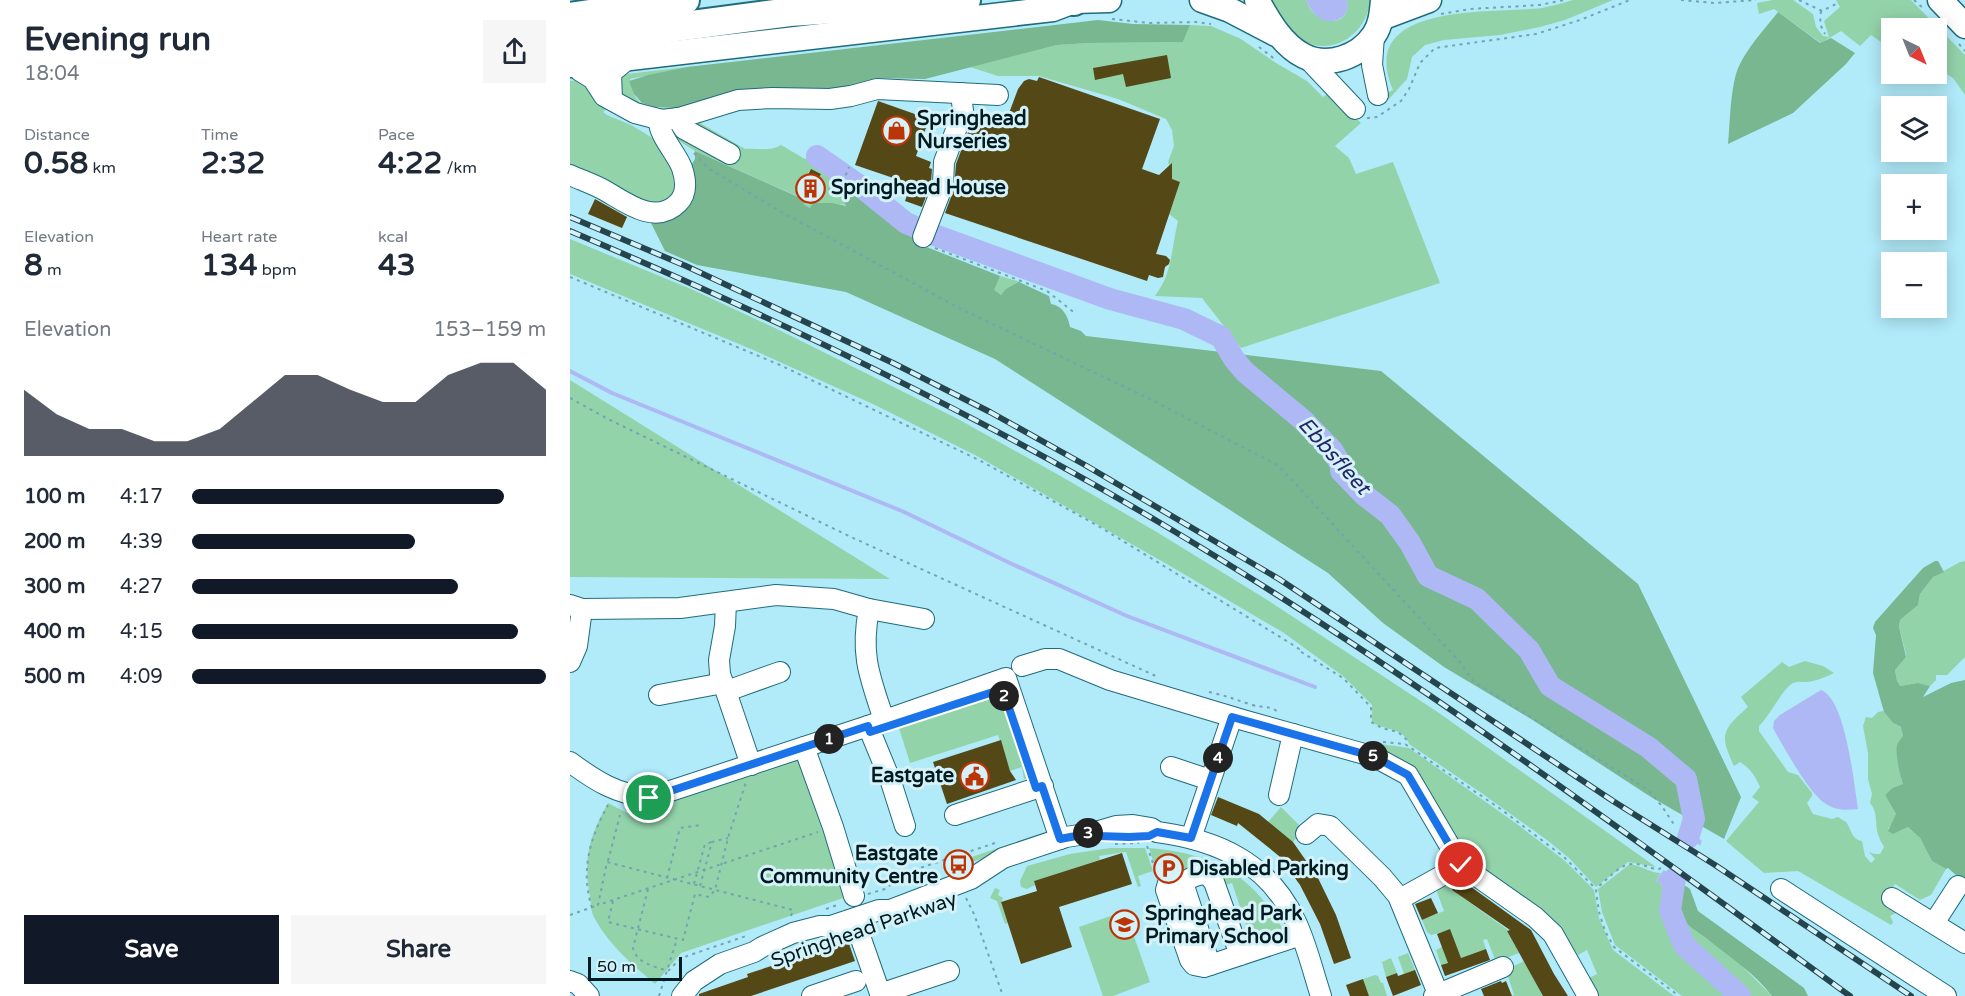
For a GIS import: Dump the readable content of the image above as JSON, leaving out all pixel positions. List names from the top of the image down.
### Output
{
  "streets": {
    "street": ["Springhead Parkway"]
  },
  "water": ["Ebbsfleet"],
  "places": {
    "shop": ["Springhead Nurseries"],
    "building": ["Springhead House"],
    "public building": ["Eastgate"],
    "bus stop": ["Eastgate Community Centre"],
    "parking": ["Disabled Parking"],
    "school or university": ["Springhead Park Primary School"]
  },
  "scale_bar": "50 m",
  "north": "bottom right",
  "page": {
    "heading": ["Evening run", "18:04"],
    "map_buttons": ["+", "−"],
    "stats": [
      ["Distance", "0.58 km"],
      ["Time", "2:32"],
      ["Pace", "4:22 /km"],
      ["Elevation", "8 m"],
      ["Heart rate", "134 bpm"],
      ["kcal", "43"]
    ],
    "chart": ["Elevation", "153–159 m"],
    "list": [
      {
        "name": "100 m",
        "note": "4:17"
      },
      {
        "name": "200 m",
        "note": "4:39"
      },
      {
        "name": "300 m",
        "note": "4:27"
      },
      {
        "name": "400 m",
        "note": "4:15"
      },
      {
        "name": "500 m",
        "note": "4:09"
      }
    ],
    "pins": [
      "2",
      "1",
      "5",
      "4",
      "3"
    ],
    "buttons": ["Save", "Share"],
    "scale": "50 m"
  }
}
